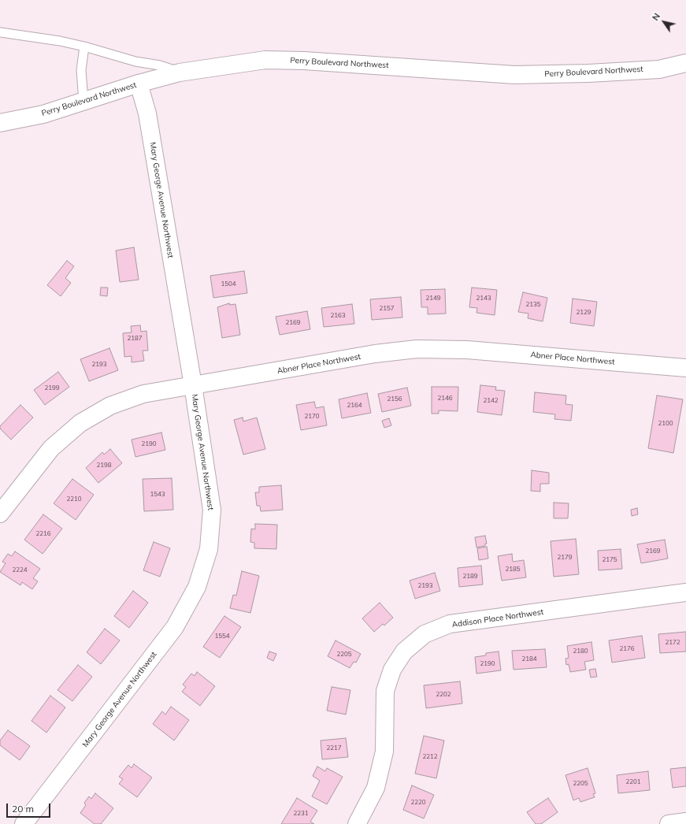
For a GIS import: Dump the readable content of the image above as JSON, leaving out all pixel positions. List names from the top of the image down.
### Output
{
  "streets": {
    "street": [
      "Perry Boulevard Northwest",
      "Mary George Avenue Northwest",
      "Abner Place Northwest",
      "Addison Place Northwest"
    ]
  },
  "crossings": [
    ["Perry Boulevard Northwest", "Mary George Avenue Northwest"],
    ["Mary George Avenue Northwest", "Abner Place Northwest"]
  ],
  "house_numbers": [
    "1504",
    "2149",
    "2143",
    "2135",
    "2157",
    "2129",
    "2163",
    "2169",
    "2187",
    "2193",
    "2199",
    "2146",
    "2156",
    "2142",
    "2164",
    "2170",
    "2100",
    "2190",
    "2198",
    "1543",
    "2210",
    "2216",
    "2169",
    "2179",
    "2175",
    "2185",
    "2224",
    "2189",
    "2193",
    "1554",
    "2172",
    "2176",
    "2180",
    "2205",
    "2184",
    "2190",
    "2202",
    "2217",
    "2212",
    "2201",
    "2205",
    "2220",
    "2231"
  ],
  "scale_bar": "20 m",
  "north": "top left"
}
